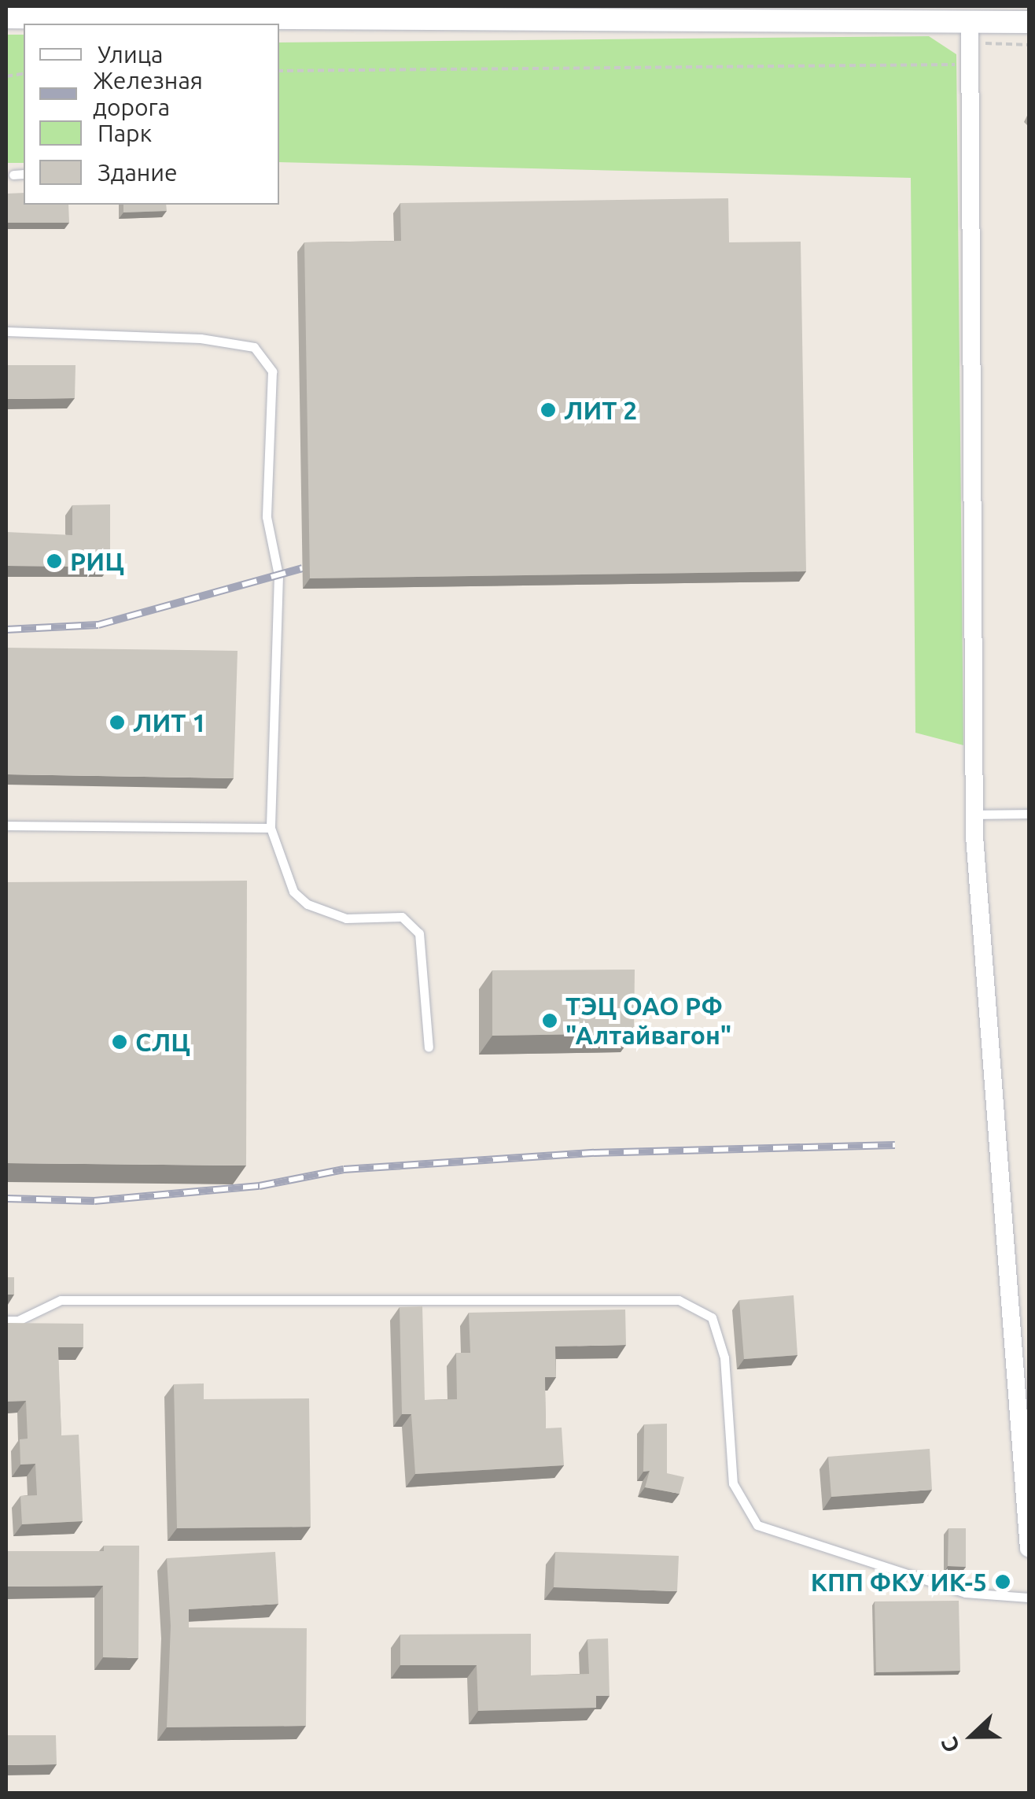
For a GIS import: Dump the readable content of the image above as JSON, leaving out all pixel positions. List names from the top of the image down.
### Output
{
  "places": [
    "ЛИТ 2",
    "РИЦ",
    "ЛИТ 1",
    "ТЭЦ ОАО РФ \"Алтайвагон\"",
    "СЛЦ",
    "КПП ФКУ ИК-5"
  ],
  "legend": [
    "Улица",
    "Железная дорога",
    "Парк",
    "Здание"
  ],
  "north": "left"
}
